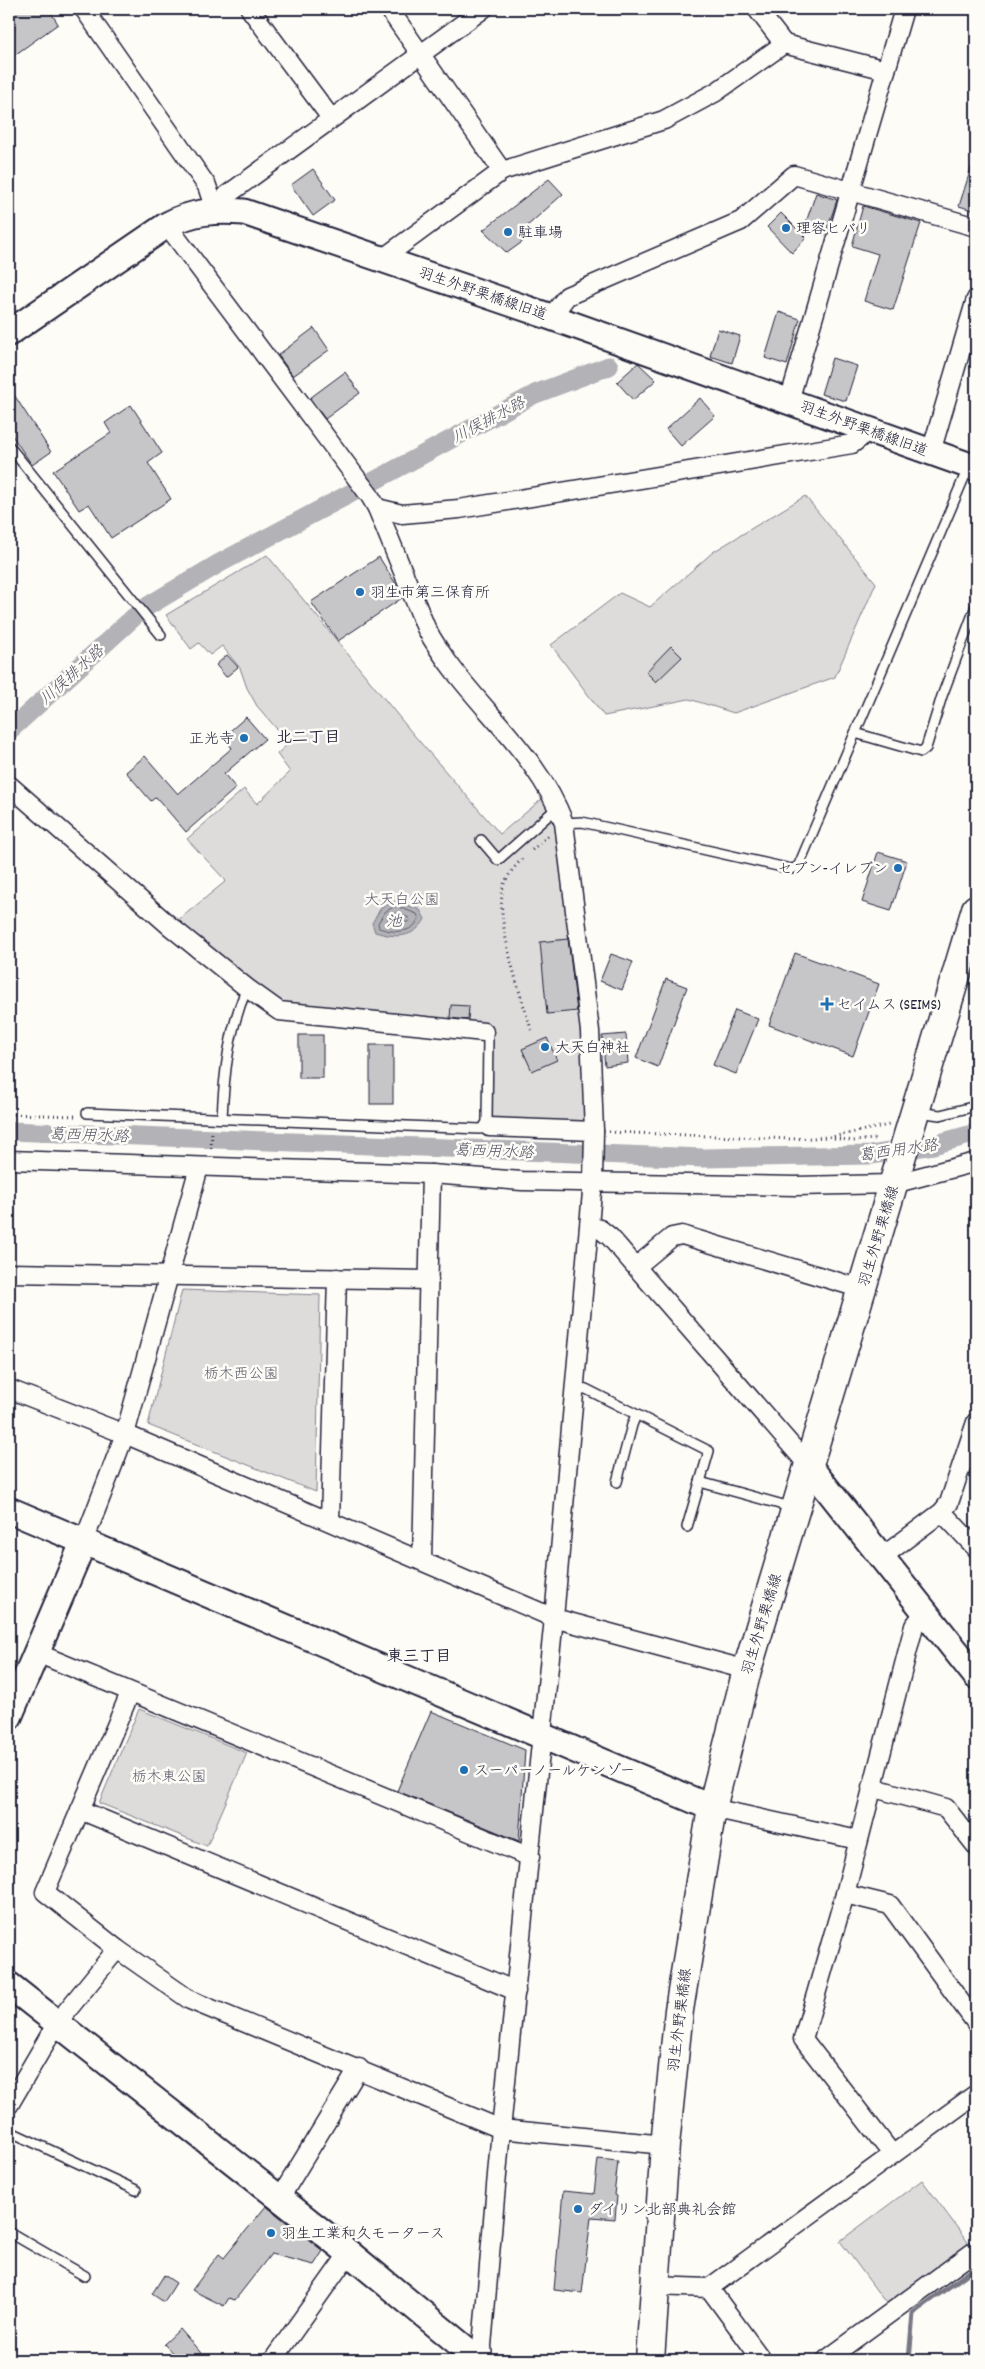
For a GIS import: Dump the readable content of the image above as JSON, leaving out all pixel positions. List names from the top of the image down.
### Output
{
  "streets": {
    "main road": ["羽生外野栗橋線"],
    "street": ["羽生外野栗橋線旧道"]
  },
  "districts": ["北二丁目", "東三丁目"],
  "water": ["川俣排水路", "池", "葛西用水路"],
  "parks": ["大天白公園", "栃木西公園", "栃木東公園"],
  "places": {
    "other": [
      "理容ヒバリ",
      "駐車場",
      "羽生市第三保育所",
      "正光寺",
      "セブン-イレブン",
      "大天白神社",
      "スーパーノールケンゾー",
      "ダイリン北部典礼会館",
      "羽生工業和久モータース"
    ],
    "health": ["セイムス (SEIMS)"]
  }
}
